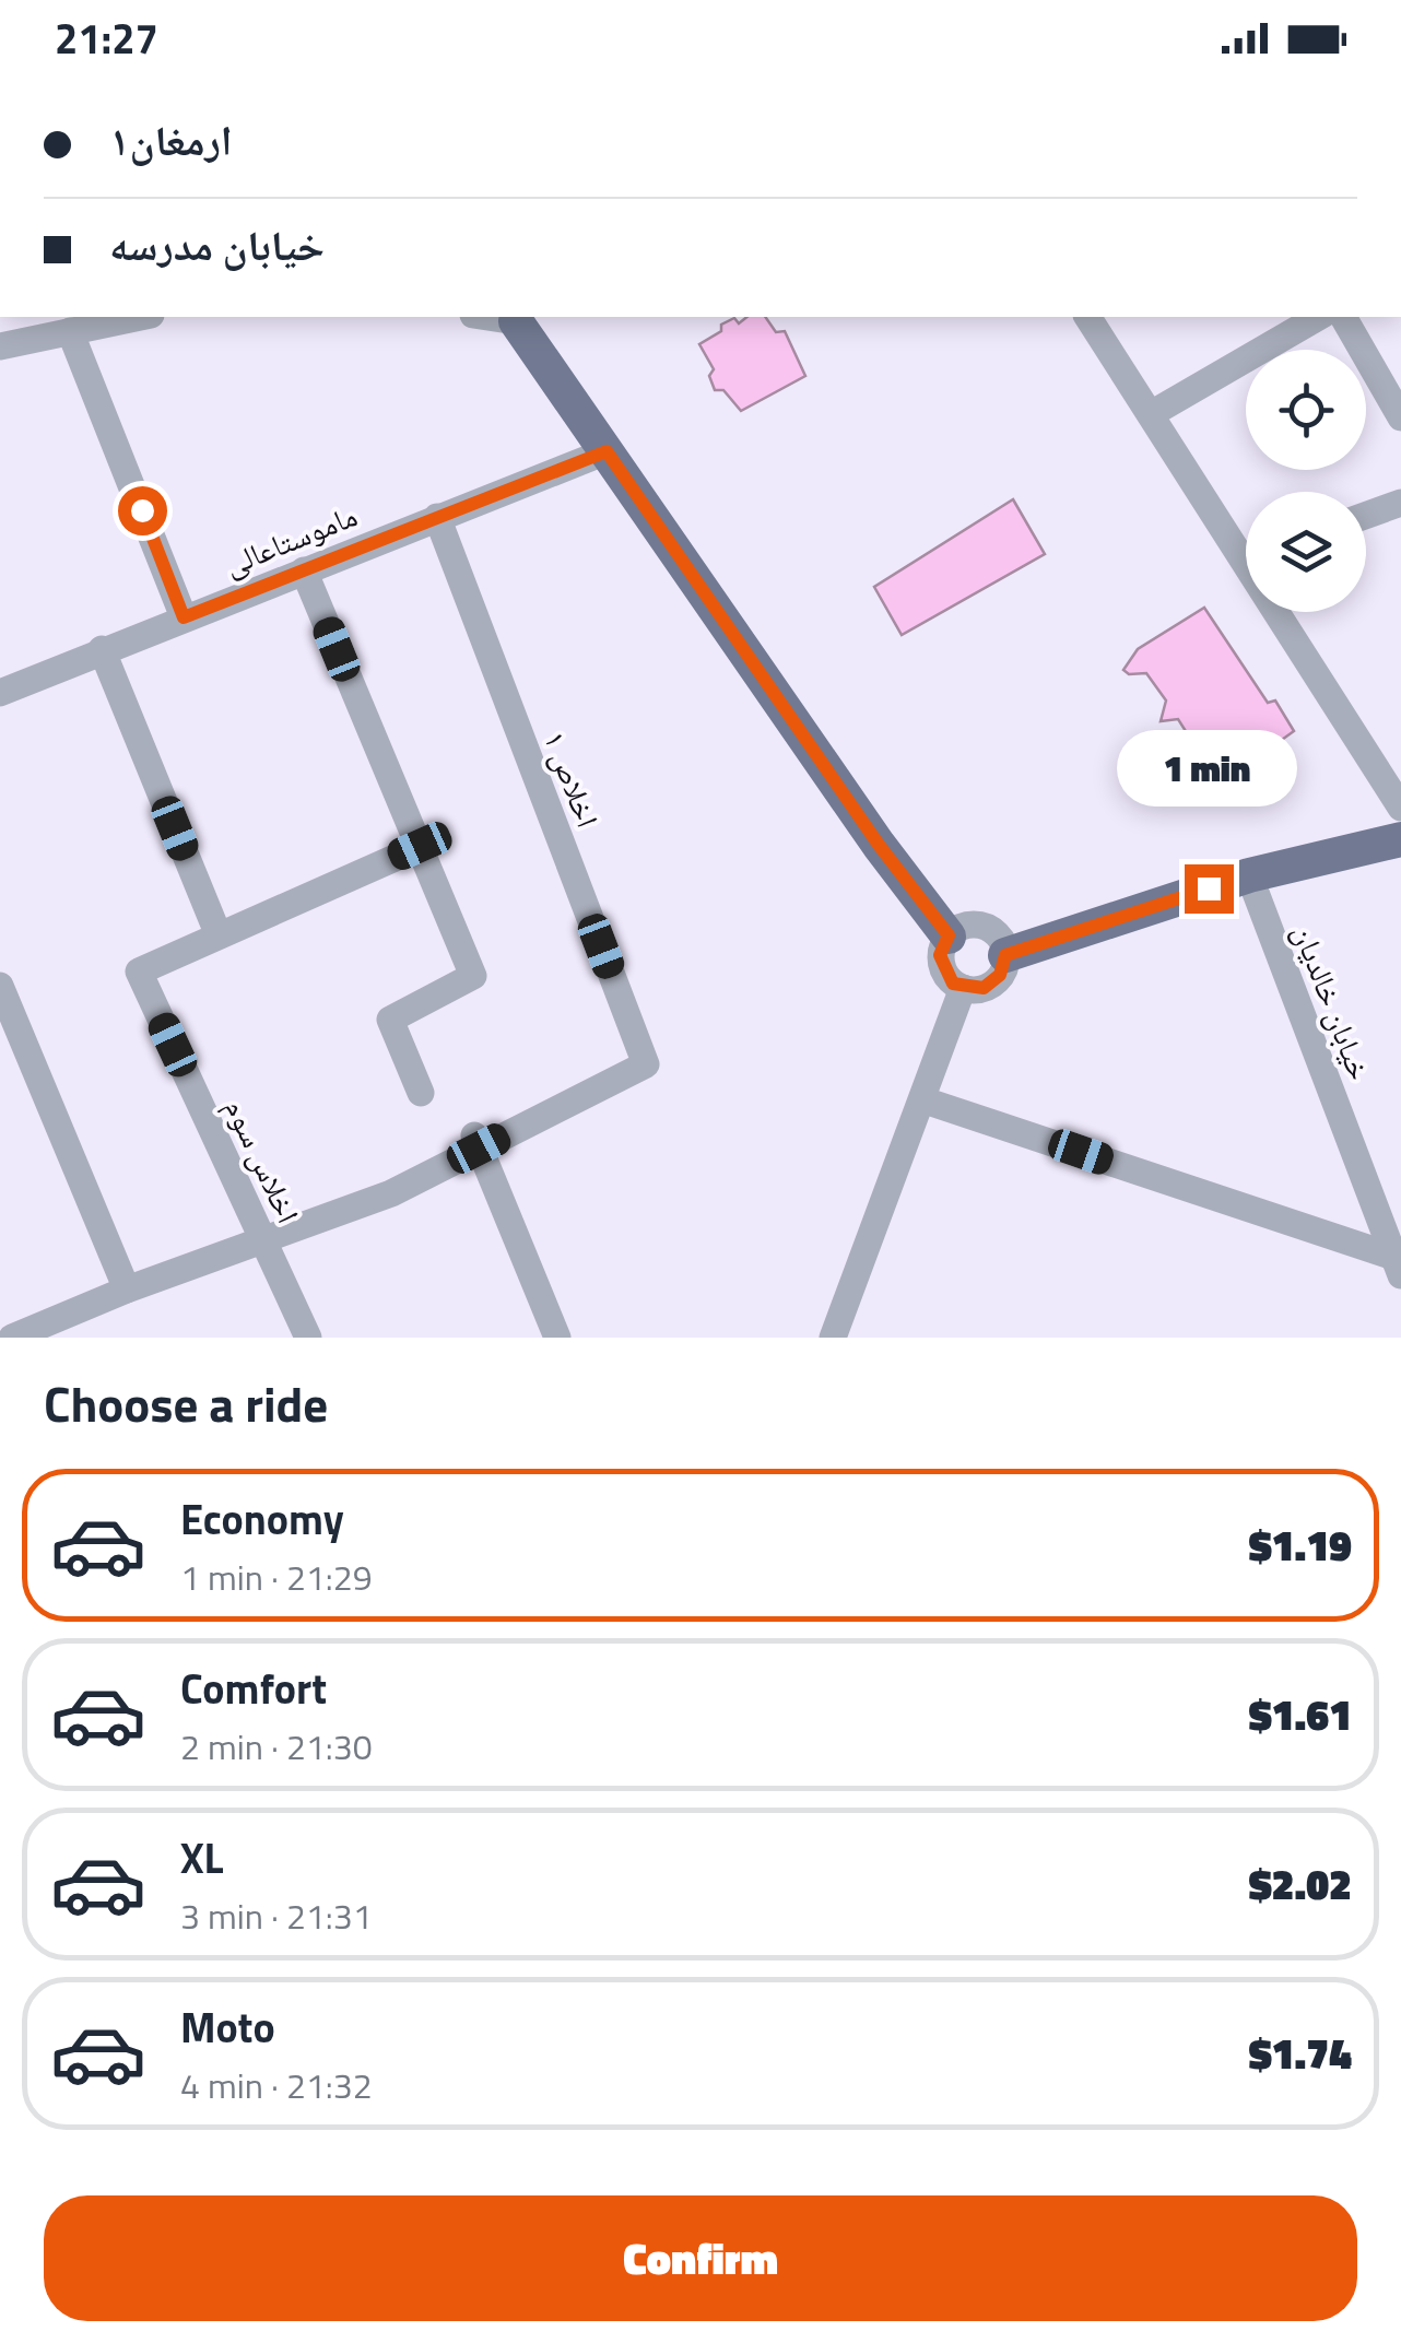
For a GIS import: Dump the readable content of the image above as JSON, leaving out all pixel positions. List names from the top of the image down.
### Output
{
  "streets": {
    "street": [
      "ماموستاعالی",
      "اخلاص ۱",
      "خیابان خالدیان",
      "اخلاس سوم"
    ]
  },
  "crossings": [
    ["ماموستاعالی", "اخلاص ۱"]
  ],
  "page": {
    "status": "21:27",
    "banner": ["ارمغان۱", "خیابان مدرسه"],
    "bubble": "1 min",
    "heading": "Choose a ride",
    "list": [
      {
        "name": "Economy",
        "note": "1 min · 21:29",
        "value": "$1.19"
      },
      {
        "name": "Comfort",
        "note": "2 min · 21:30",
        "value": "$1.61"
      },
      {
        "name": "XL",
        "note": "3 min · 21:31",
        "value": "$2.02"
      },
      {
        "name": "Moto",
        "note": "4 min · 21:32",
        "value": "$1.74"
      }
    ],
    "buttons": "Confirm"
  }
}
